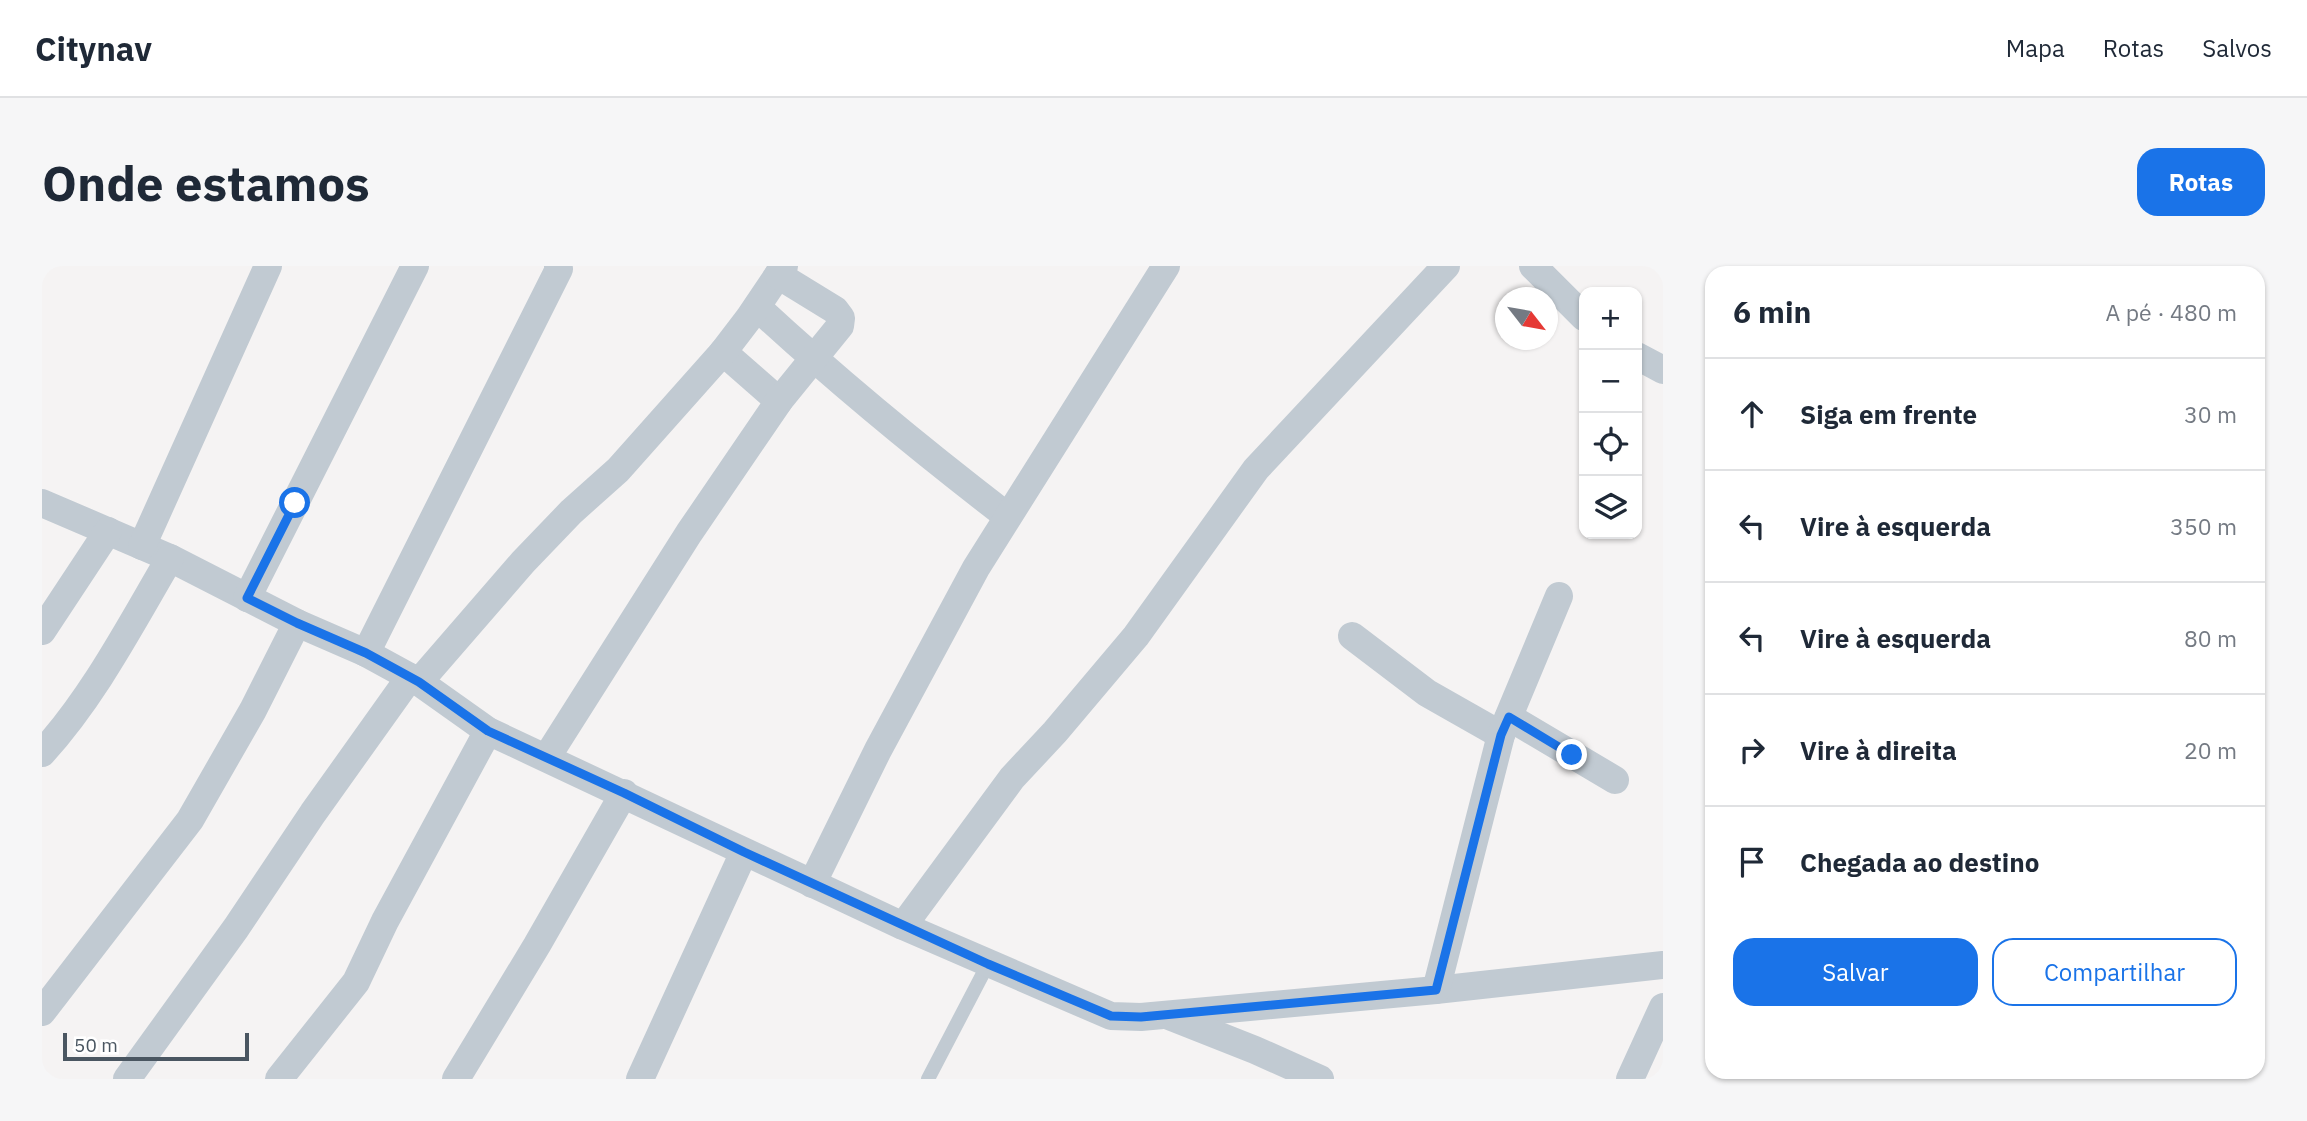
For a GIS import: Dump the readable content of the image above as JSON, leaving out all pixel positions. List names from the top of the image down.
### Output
{
  "scale_bar": "50 m",
  "north": "bottom right",
  "page": {
    "header": "Citynav",
    "nav": ["Mapa", "Rotas", "Salvos"],
    "buttons": [
      "Rotas",
      ["Salvar", "Compartilhar"]
    ],
    "title": "Onde estamos",
    "heading": ["6 min", "A pé · 480 m"],
    "map_buttons": ["+", "−"],
    "list": [
      ["Siga em frente", "30 m"],
      ["Vire à esquerda", "350 m"],
      ["Vire à esquerda", "80 m"],
      ["Vire à direita", "20 m"],
      "Chegada ao destino"
    ],
    "scale": "50 m"
  }
}
